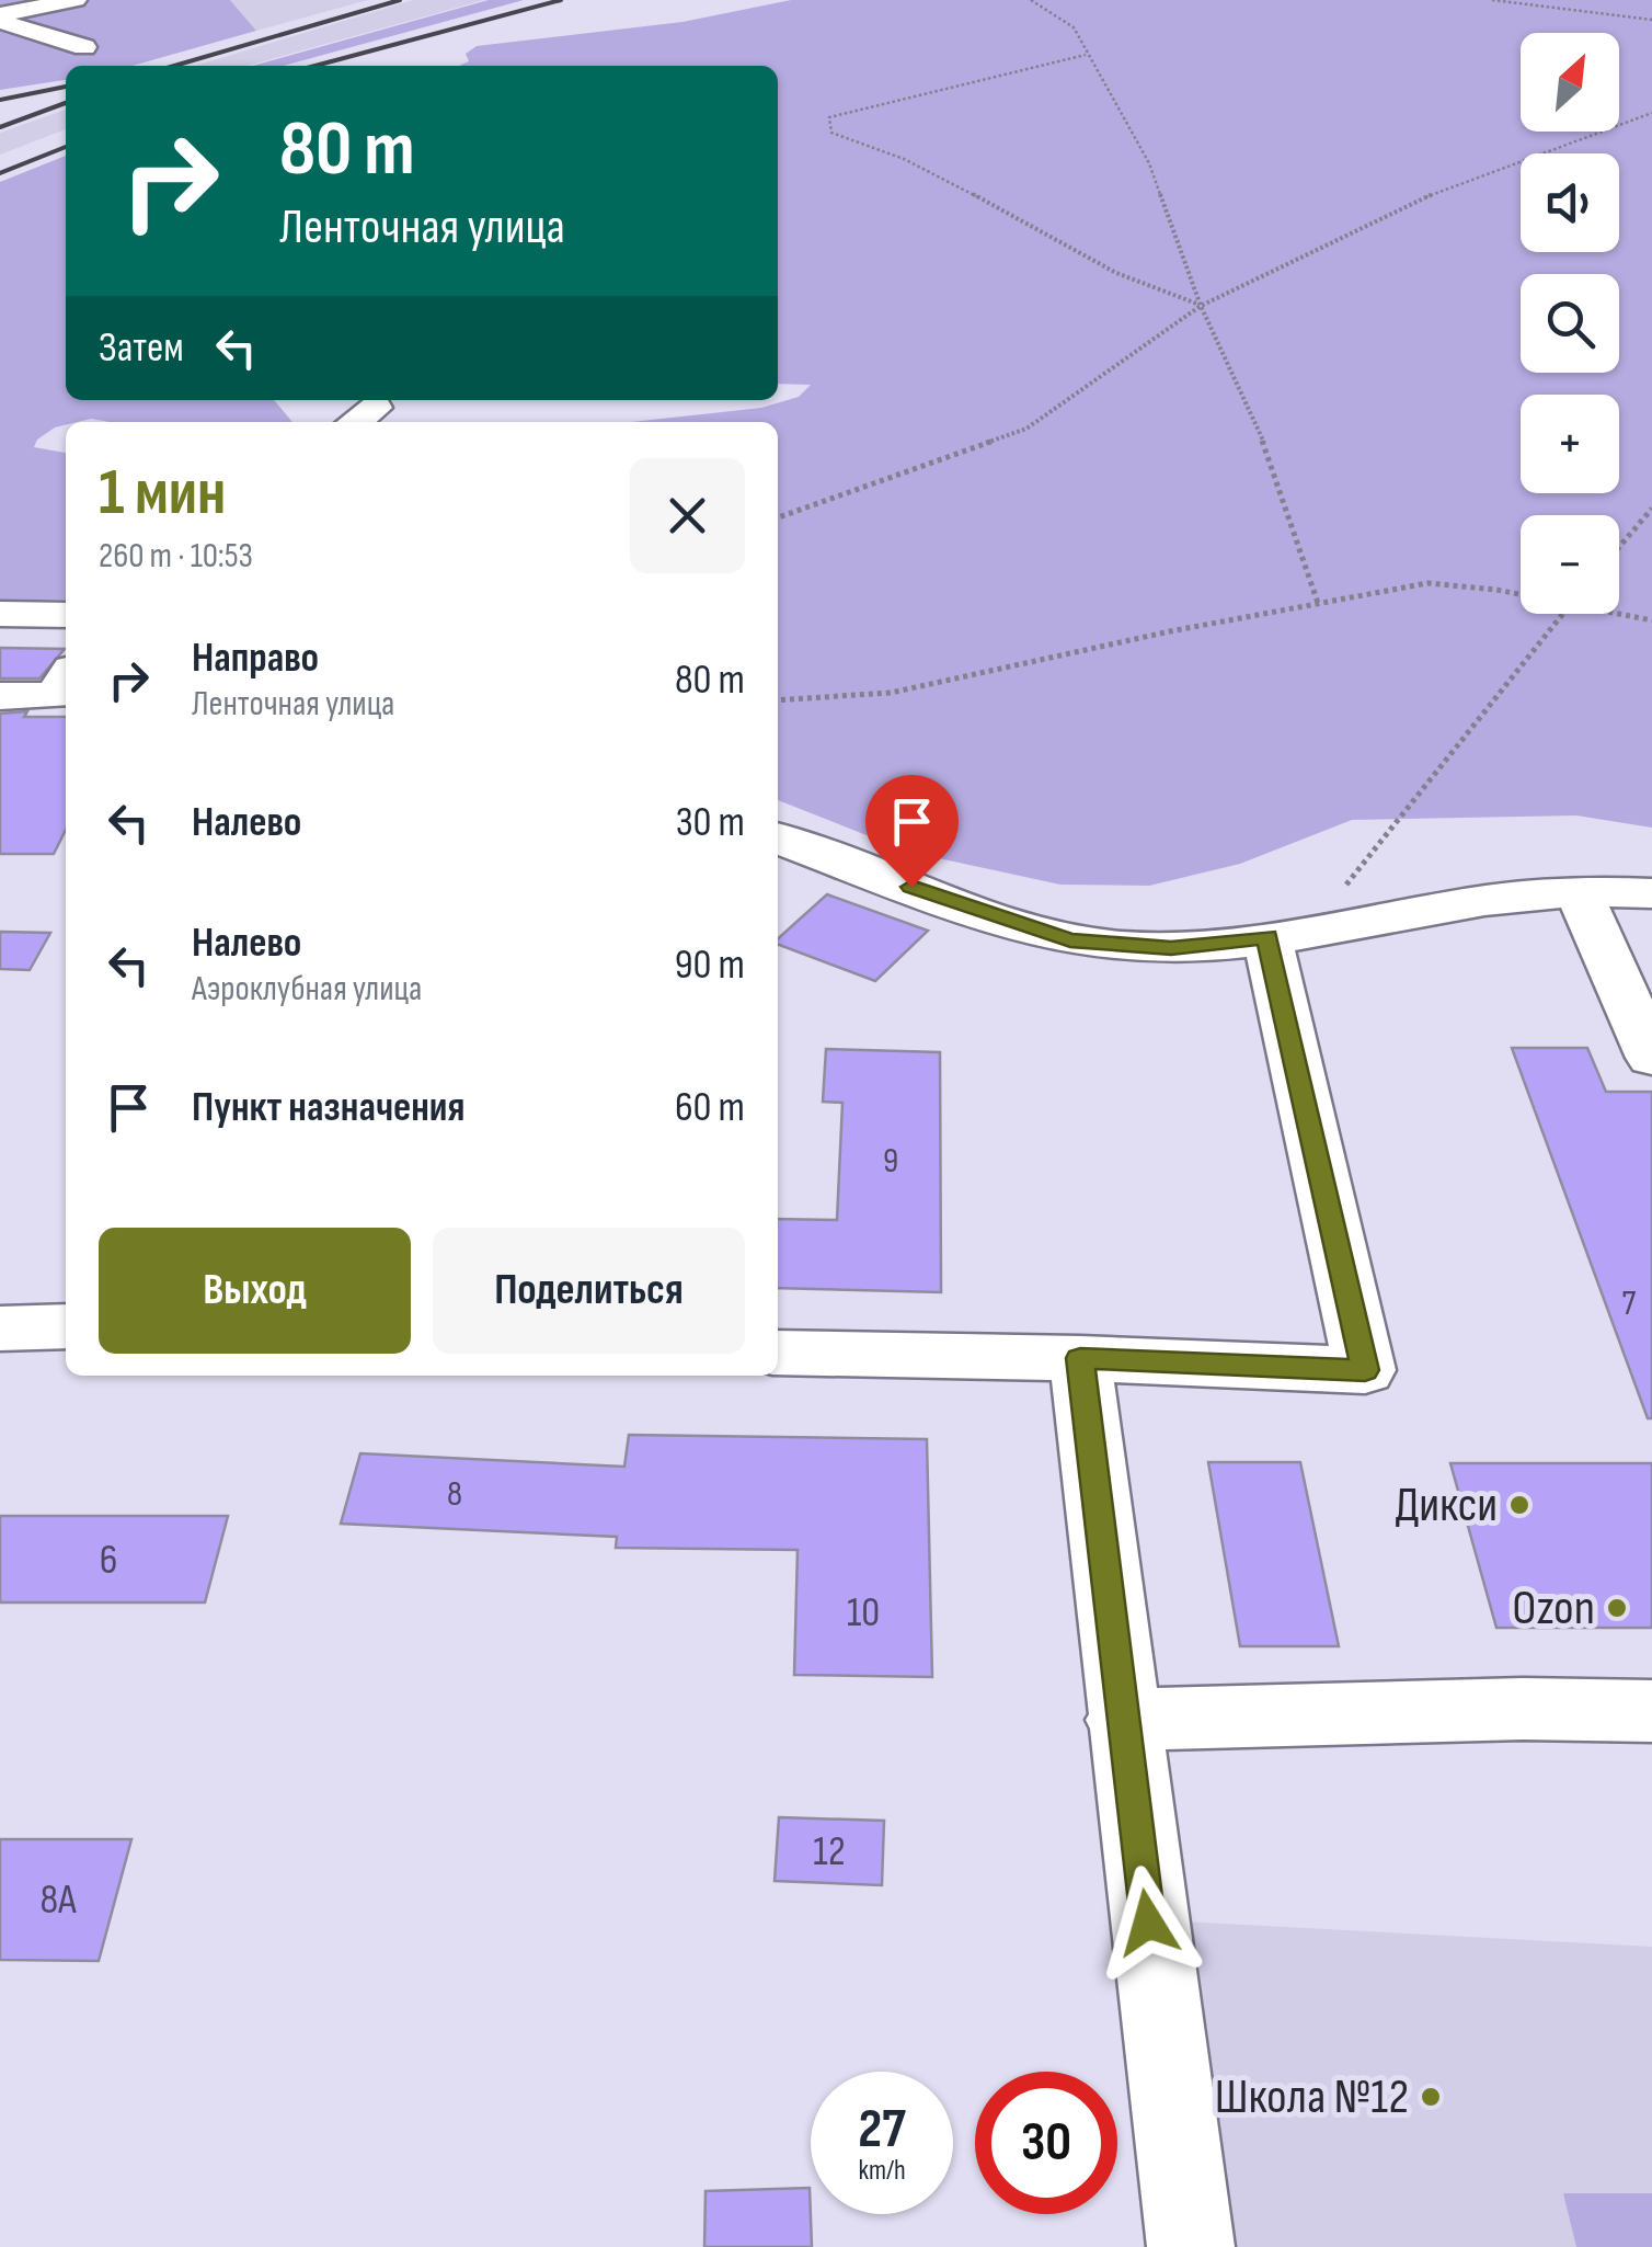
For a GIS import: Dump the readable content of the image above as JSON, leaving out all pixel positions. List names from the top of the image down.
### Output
{
  "places": ["Дикси", "Ozon", "Школа №12"],
  "house_numbers": [
    "9",
    "7",
    "8",
    "6",
    "10",
    "12",
    "8А"
  ],
  "north": "top right",
  "page": {
    "map_buttons": ["+", "−"],
    "turn": ["80 m", "Ленточная улица"],
    "then": "Затем",
    "heading": ["1 мин", "260 m · 10:53"],
    "list": [
      {
        "name": "Направо",
        "note": "Ленточная улица",
        "value": "80 m"
      },
      {
        "name": "Налево",
        "value": "30 m"
      },
      {
        "name": "Налево",
        "note": "Аэроклубная улица",
        "value": "90 m"
      },
      {
        "name": "Пункт назначения",
        "value": "60 m"
      }
    ],
    "buttons": ["Выход", "Поделиться"],
    "speed": "27 km/h",
    "limit": "30"
  }
}
